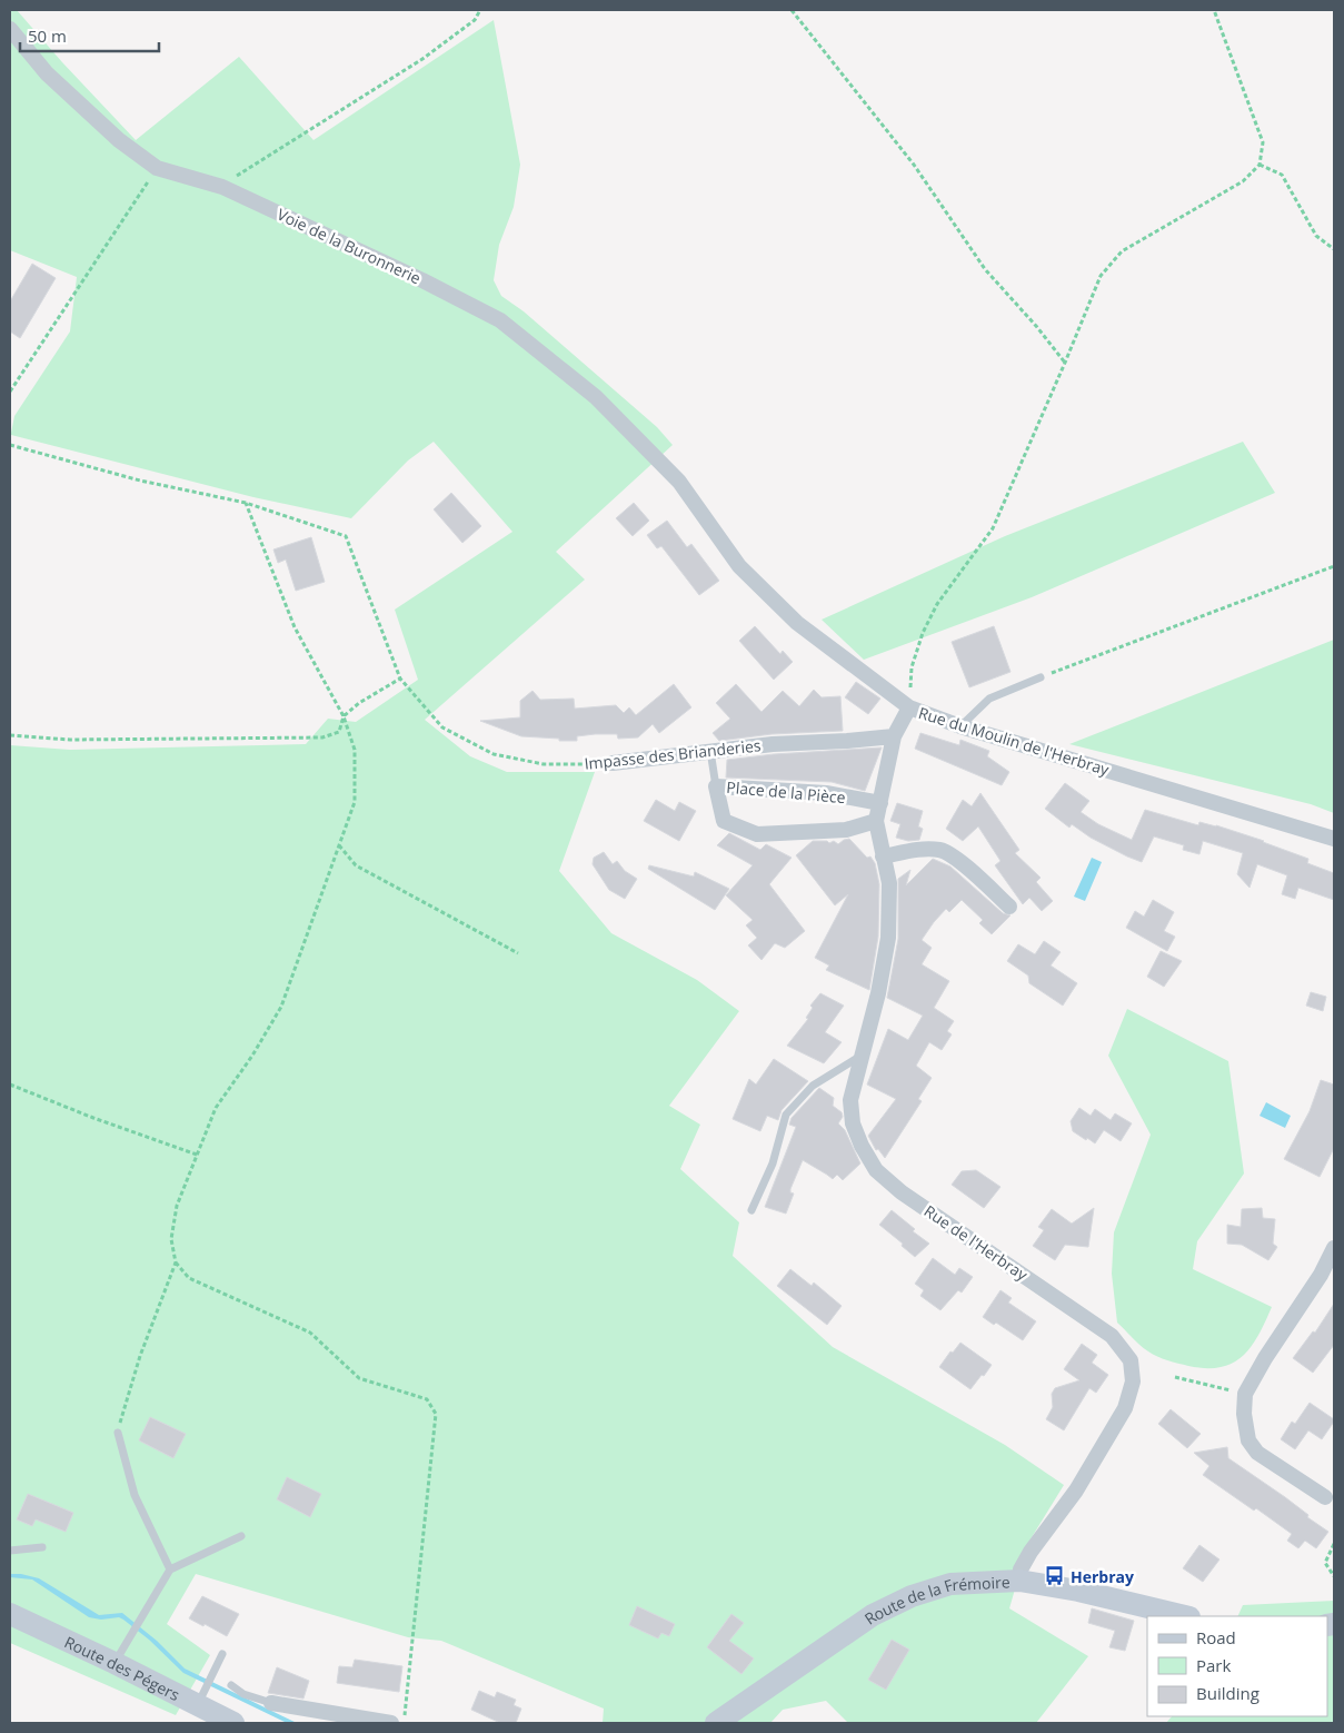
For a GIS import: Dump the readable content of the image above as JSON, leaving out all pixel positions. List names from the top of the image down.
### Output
{
  "streets": {
    "street": [
      "Voie de la Buronnerie",
      "Rue du Moulin de l'Herbray",
      "Impasse des Brianderies",
      "Place de la Pièce",
      "Rue de l'Herbray",
      "Route de la Frémoire",
      "Route des Pégers"
    ]
  },
  "crossings": [
    ["Voie de la Buronnerie", "Rue du Moulin de l'Herbray"],
    ["Rue du Moulin de l'Herbray", "Rue de l'Herbray"],
    ["Impasse des Brianderies", "Rue de l'Herbray"],
    ["Place de la Pièce", "Rue de l'Herbray"],
    ["Rue de l'Herbray", "Route de la Frémoire"]
  ],
  "places": {
    "bus stop": ["Herbray"]
  },
  "legend": ["Road", "Park", "Building"],
  "scale_bar": "50 m"
}
